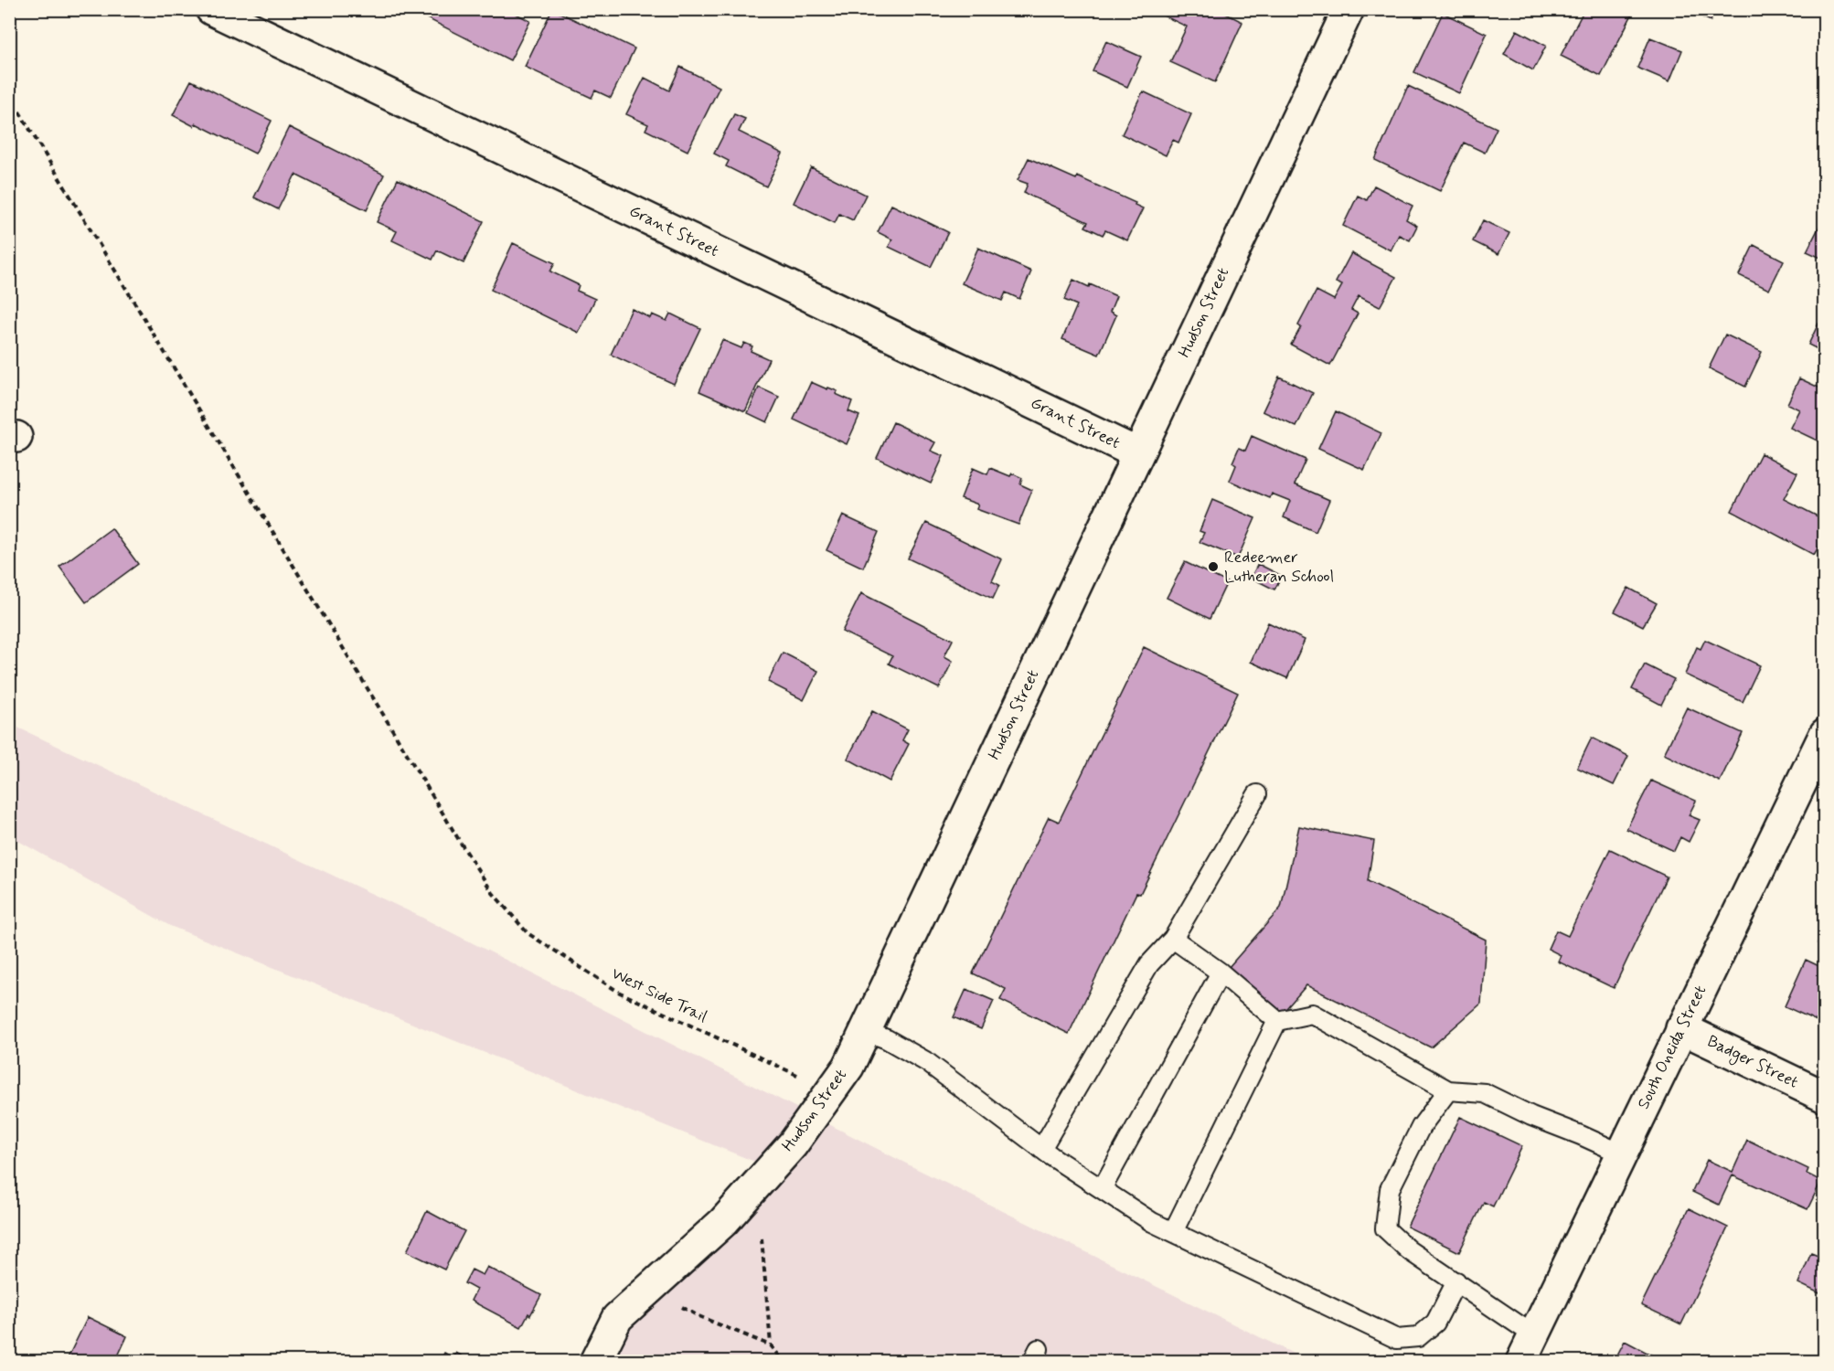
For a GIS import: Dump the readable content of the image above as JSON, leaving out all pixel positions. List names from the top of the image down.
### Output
{
  "streets": {
    "street": [
      "Grant Street",
      "Hudson Street",
      "South Oneida Street",
      "Badger Street"
    ],
    "path": ["West Side Trail"]
  },
  "crossings": [
    ["Grant Street", "Hudson Street"],
    ["Hudson Street", "West Side Trail"],
    ["South Oneida Street", "Badger Street"]
  ],
  "places": ["Redeemer Lutheran School"]
}
